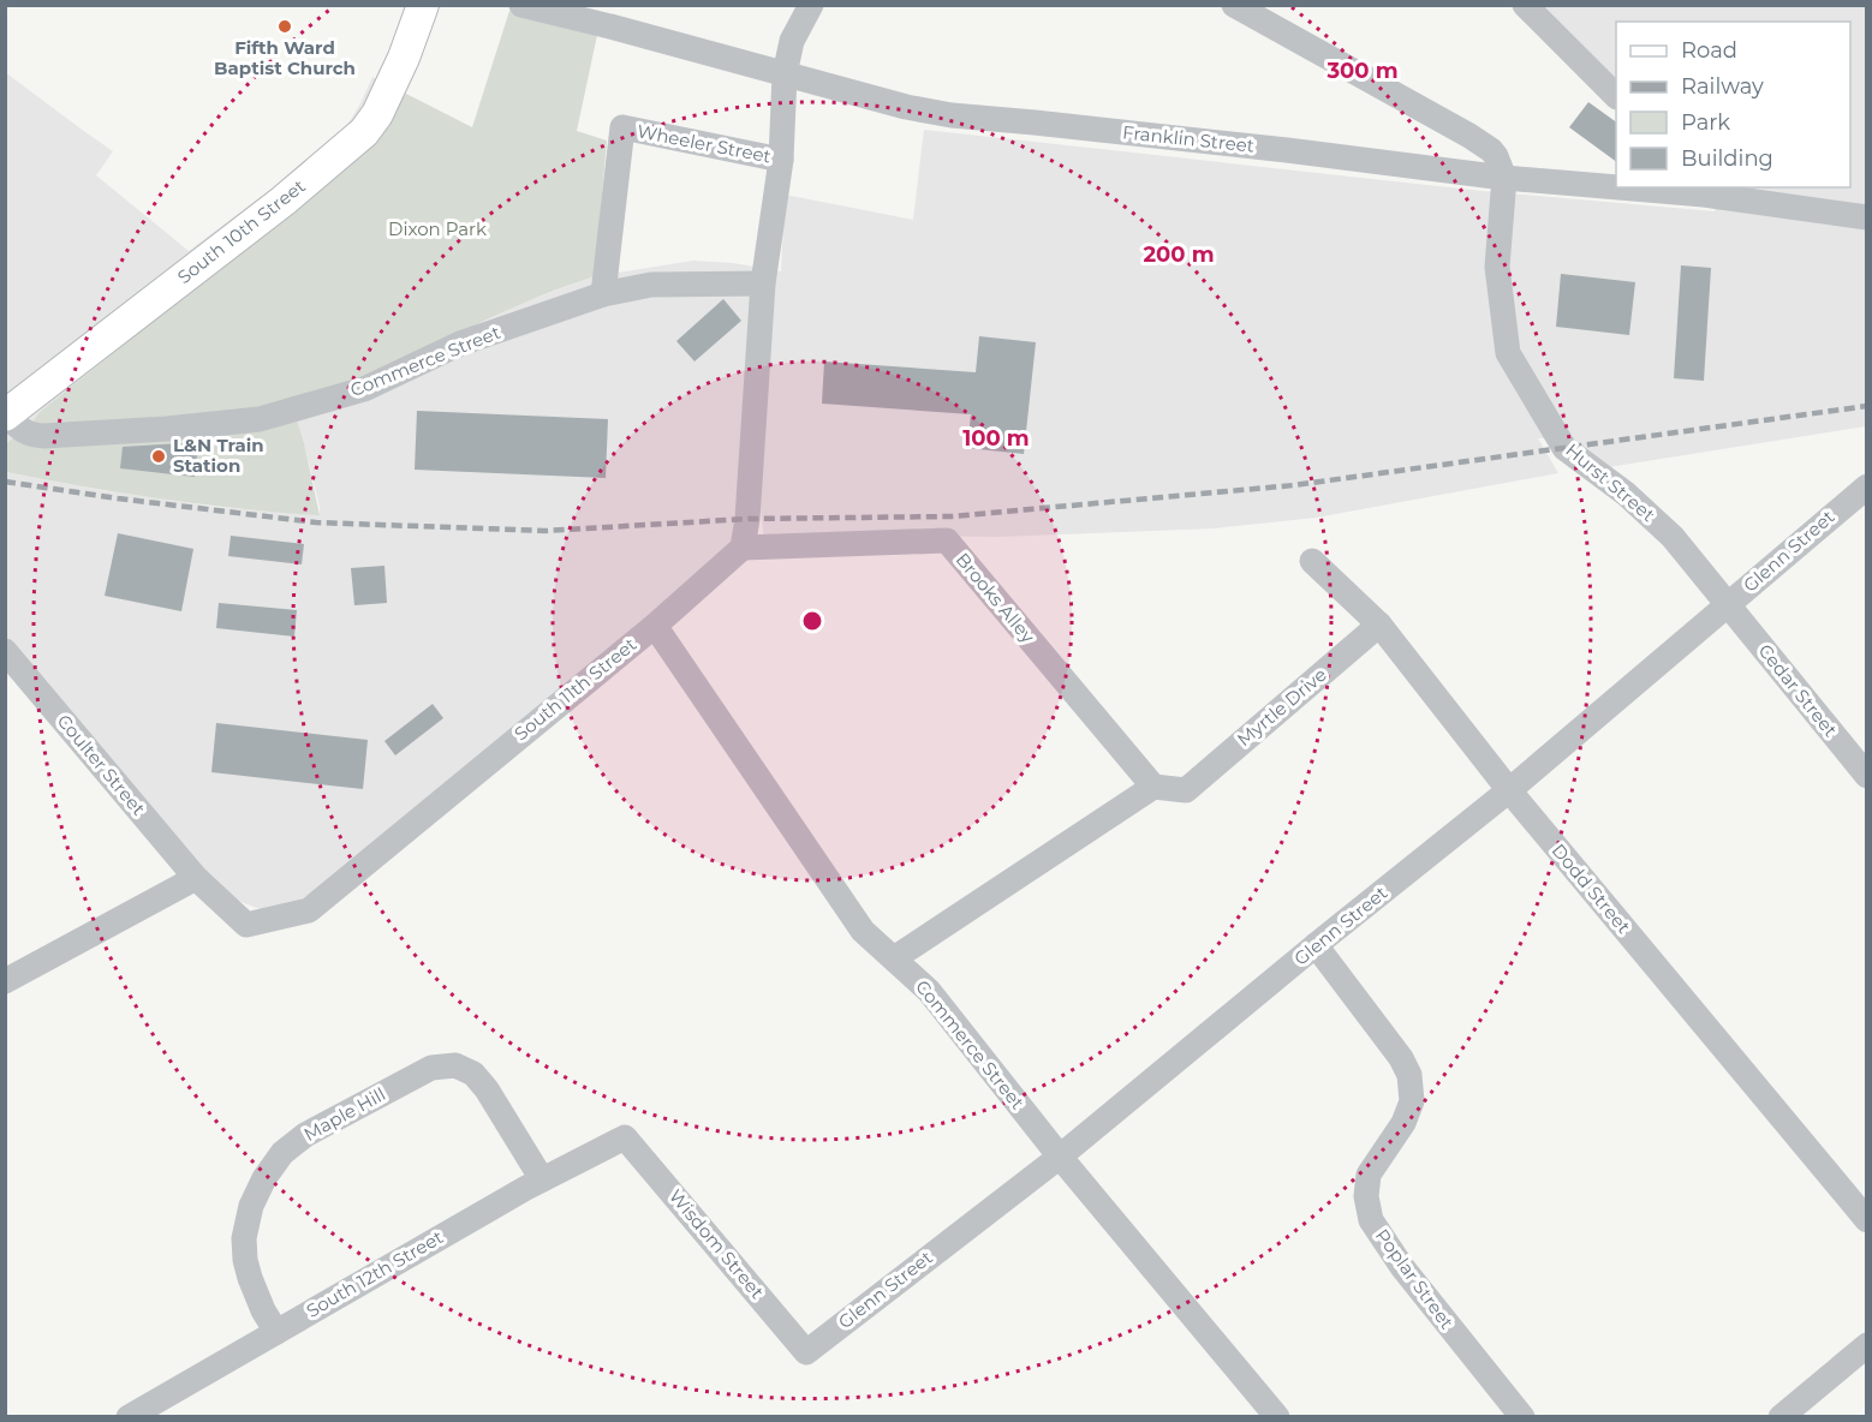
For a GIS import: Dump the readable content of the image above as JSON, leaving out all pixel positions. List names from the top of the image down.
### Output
{
  "streets": {
    "main road": ["South 10th Street"],
    "street": [
      "Franklin Street",
      "Wheeler Street",
      "Commerce Street",
      "Hurst Street",
      "Glenn Street",
      "Brooks Alley",
      "South 11th Street",
      "Cedar Street",
      "Myrtle Drive",
      "Coulter Street",
      "Dodd Street",
      "Maple Hill",
      "Wisdom Street",
      "South 12th Street",
      "Poplar Street"
    ]
  },
  "crossings": [
    ["Franklin Street", "Hurst Street"],
    ["Wheeler Street", "Commerce Street"],
    ["South 10th Street", "Commerce Street"],
    ["Commerce Street", "Glenn Street"],
    ["Commerce Street", "South 11th Street"],
    ["Hurst Street", "Glenn Street"],
    ["Hurst Street", "Cedar Street"],
    ["Glenn Street", "Cedar Street"],
    ["Glenn Street", "Dodd Street"],
    ["Glenn Street", "Wisdom Street"],
    ["Glenn Street", "Poplar Street"],
    ["Brooks Alley", "South 11th Street"],
    ["Brooks Alley", "Myrtle Drive"],
    ["South 11th Street", "Coulter Street"],
    ["Myrtle Drive", "Dodd Street"],
    ["Maple Hill", "South 12th Street"],
    ["Wisdom Street", "South 12th Street"]
  ],
  "parks": ["Dixon Park"],
  "places": ["Fifth Ward Baptist Church", "L&N Train Station"],
  "legend": [
    "Road",
    "Railway",
    "Park",
    "Building"
  ],
  "rings": ["300 m", "200 m", "100 m"]
}
